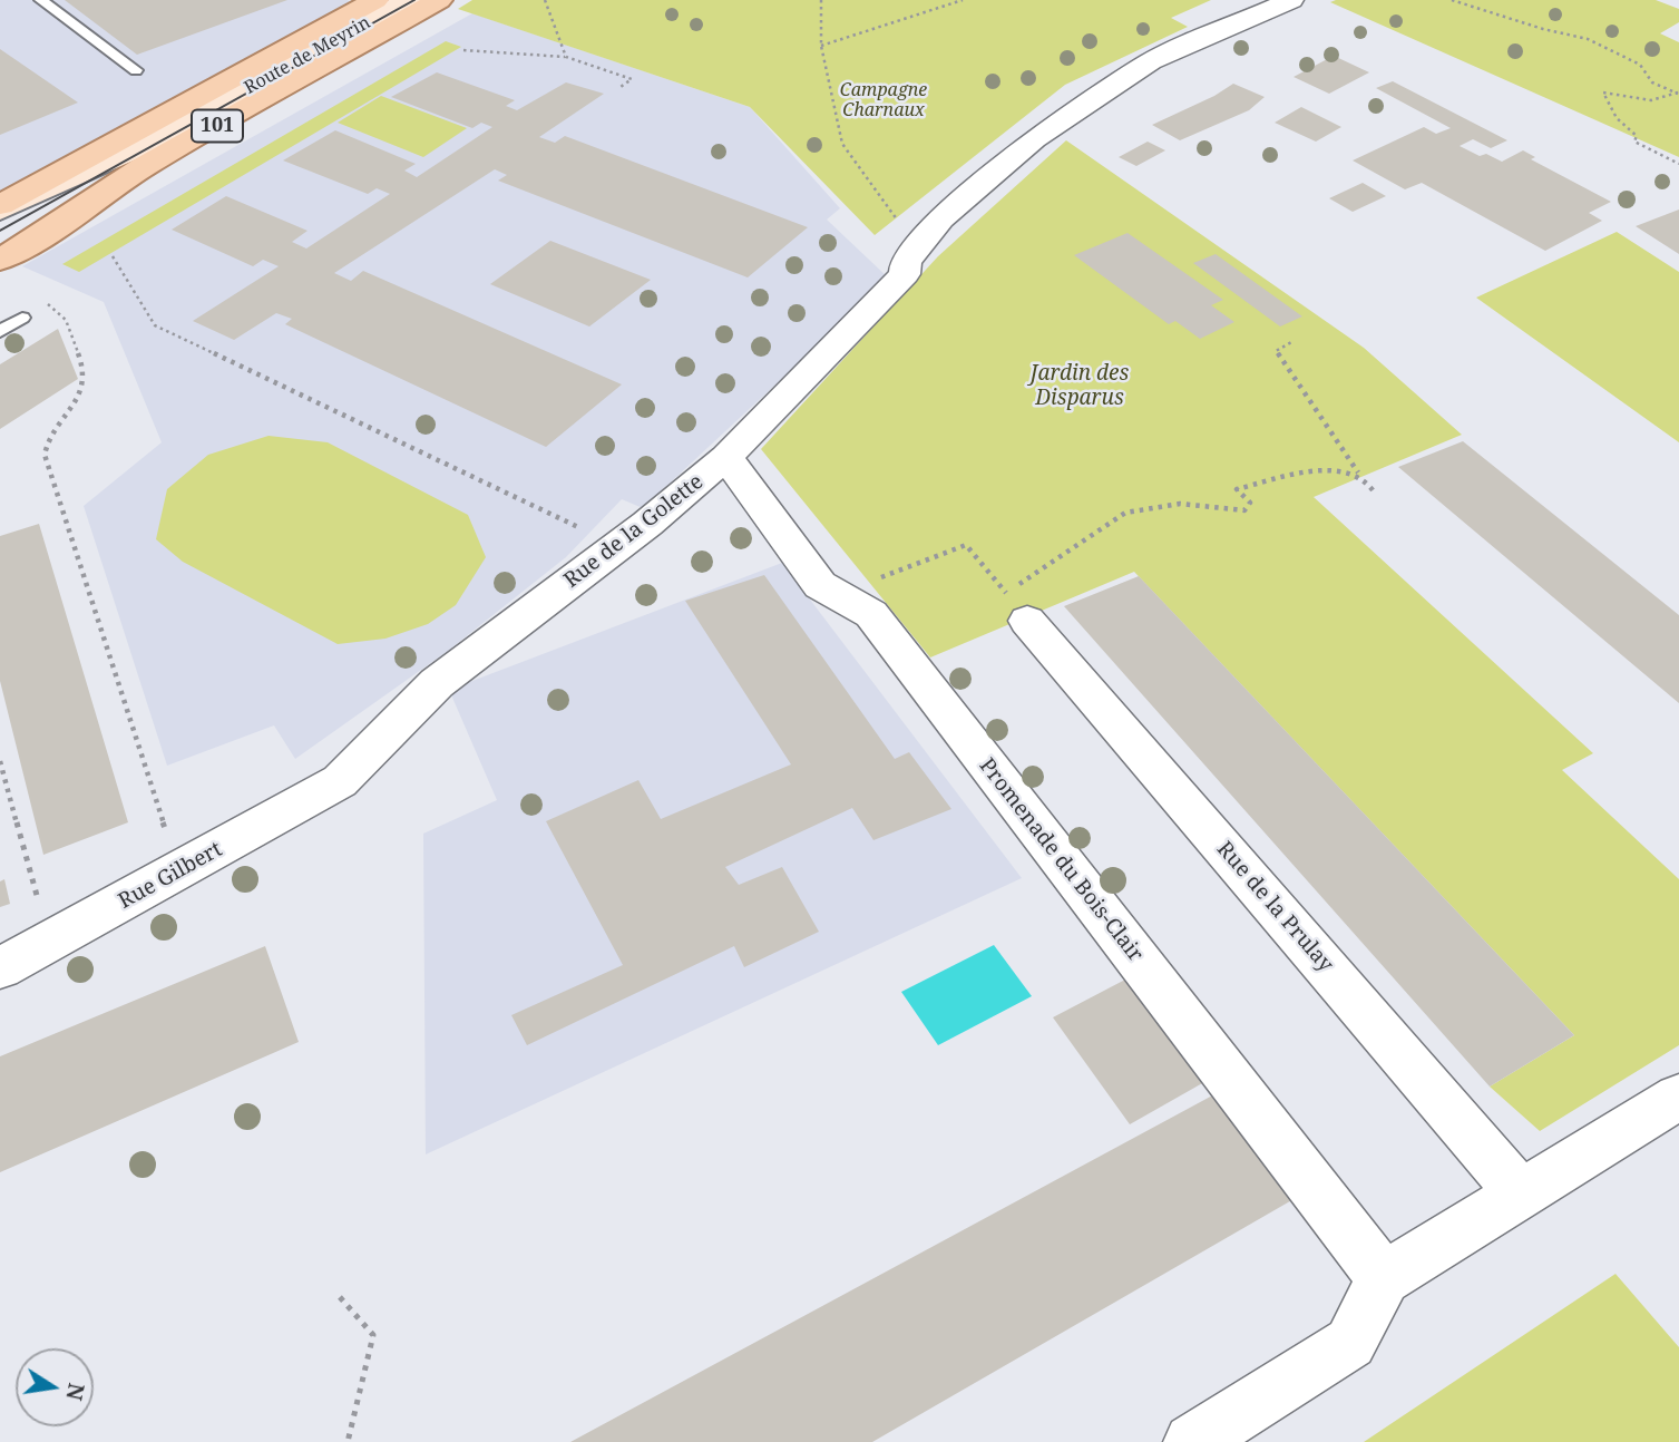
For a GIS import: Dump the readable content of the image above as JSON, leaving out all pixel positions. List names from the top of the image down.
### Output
{
  "streets": {
    "main road": ["101"],
    "street": [
      "Route de Meyrin",
      "Rue de la Golette",
      "Promenade du Bois-Clair",
      "Rue Gilbert",
      "Rue de la Prulay"
    ]
  },
  "crossings": [
    ["Rue de la Golette", "Promenade du Bois-Clair"],
    ["Rue de la Golette", "Rue Gilbert"]
  ],
  "parks": ["Campagne Charnaux", "Jardin des Disparus"],
  "north": "right"
}
